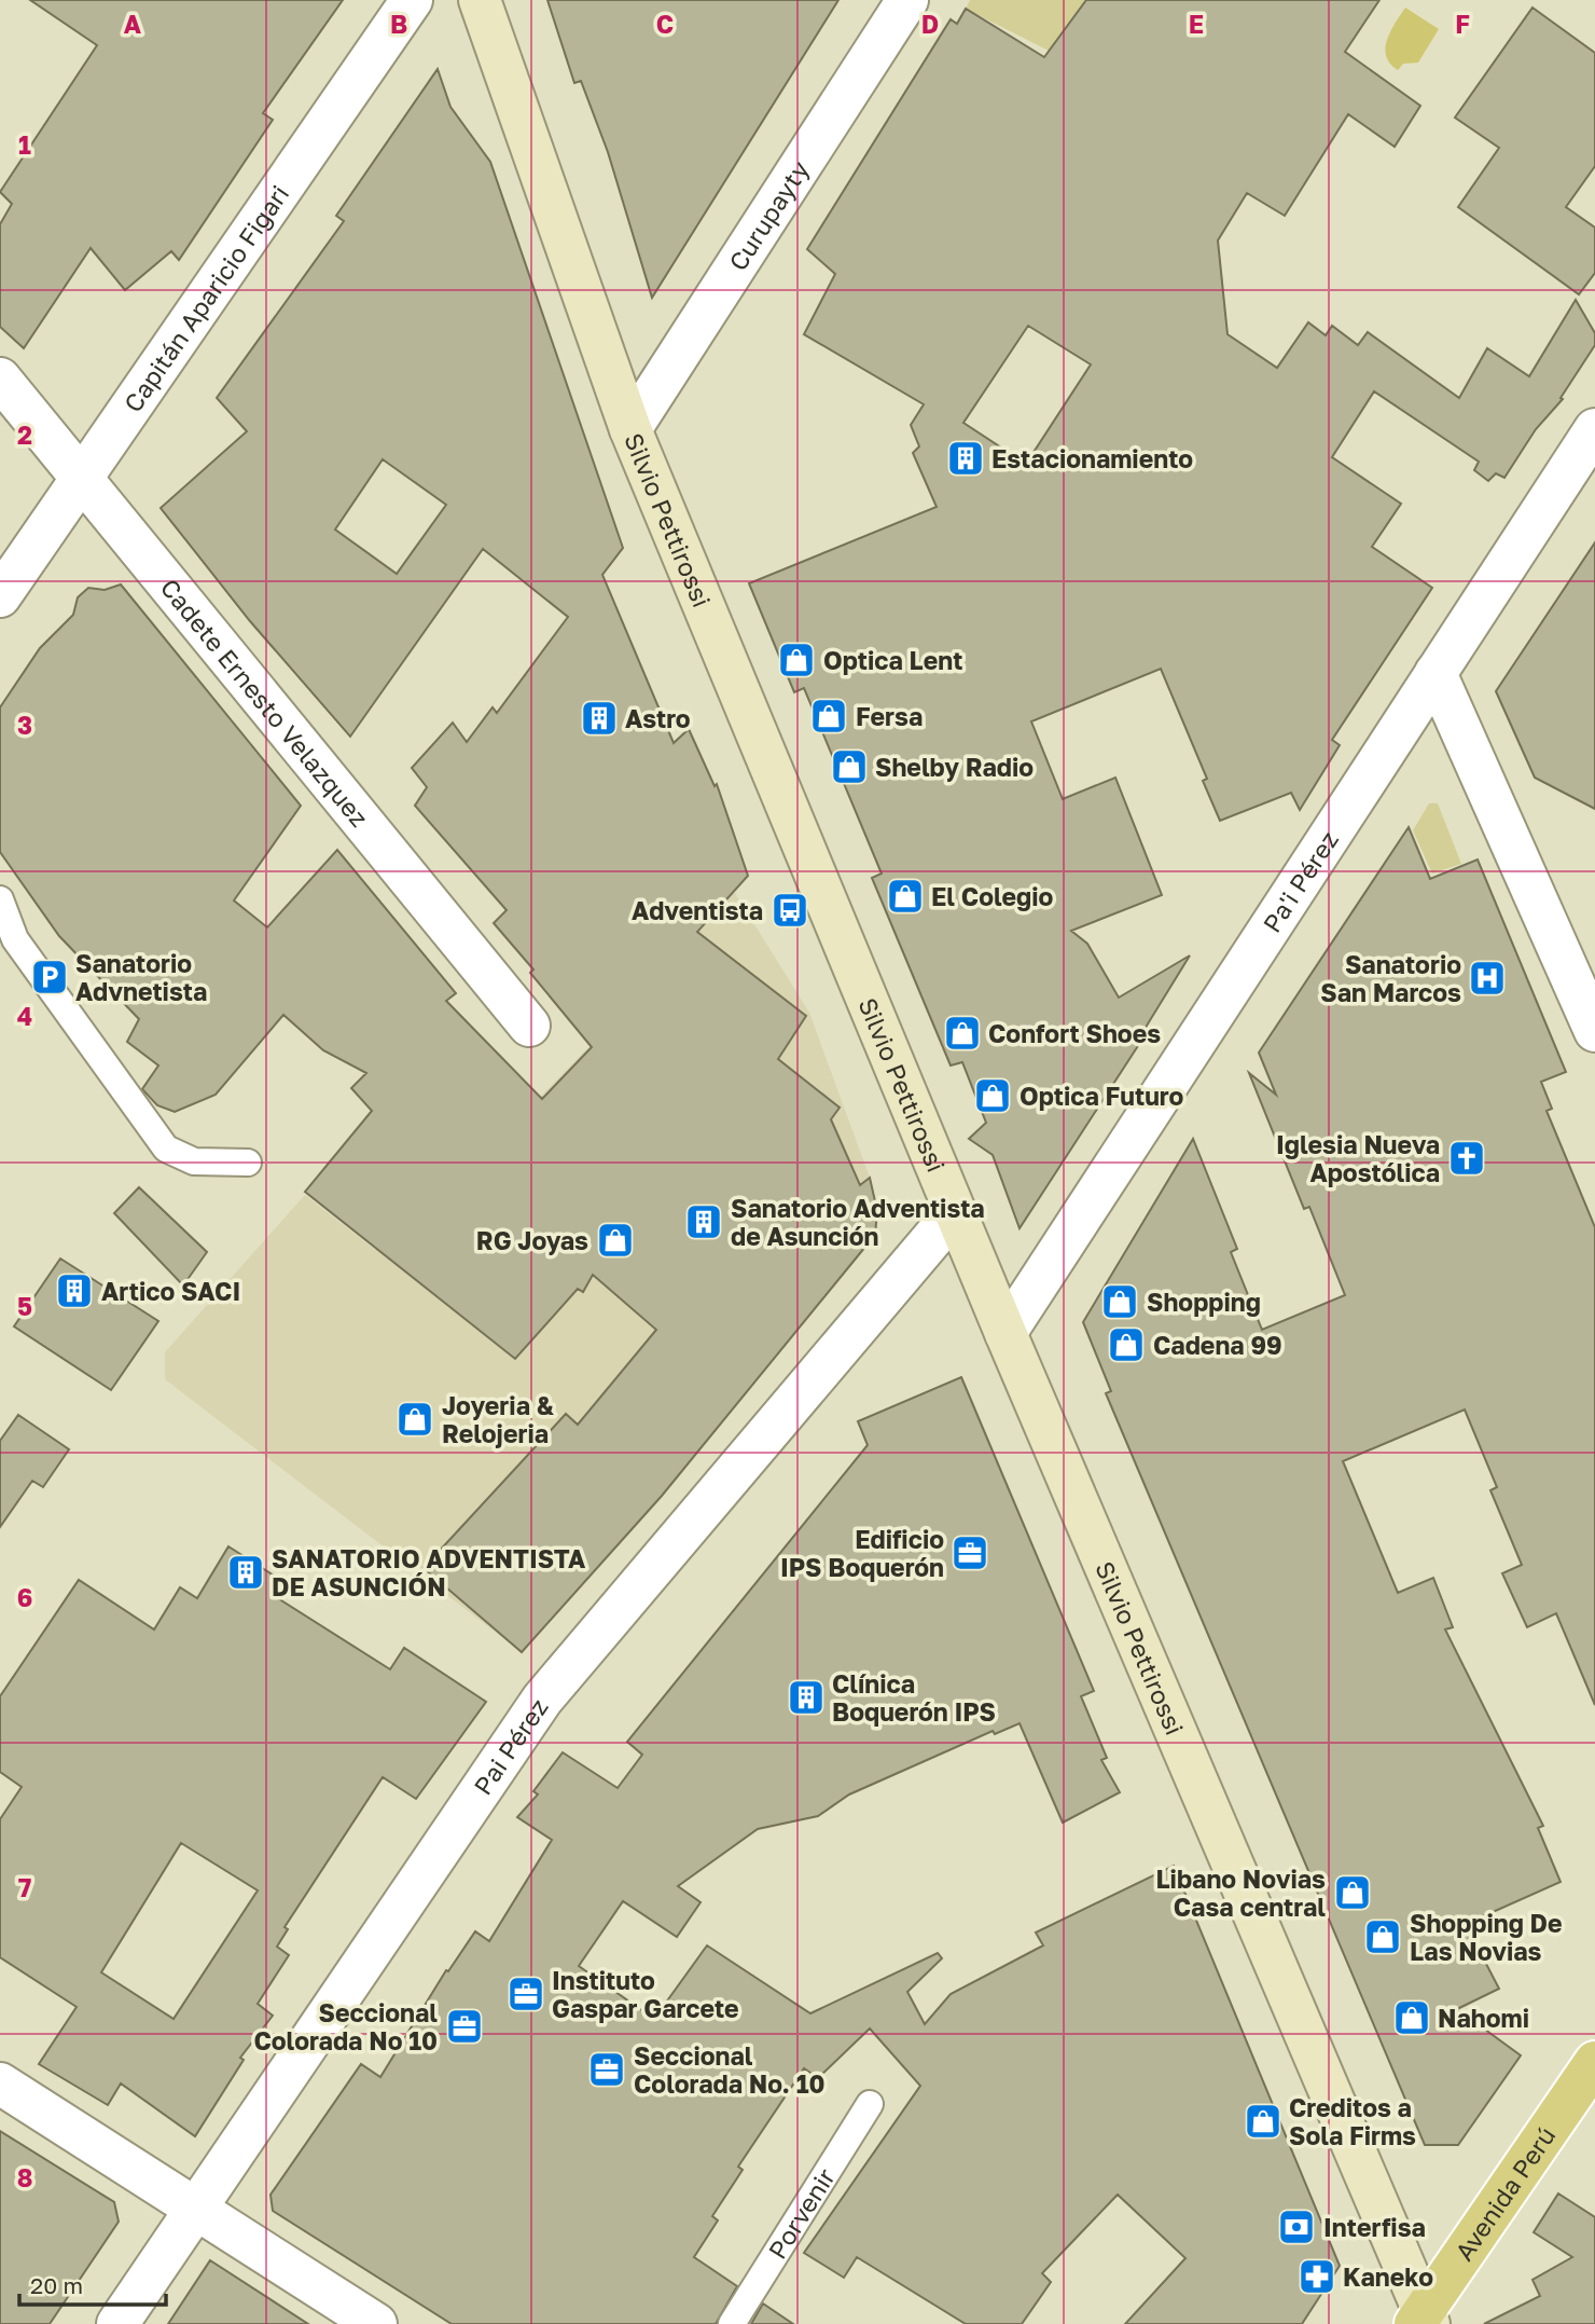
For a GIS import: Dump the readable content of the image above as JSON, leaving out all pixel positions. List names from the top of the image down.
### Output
{
  "streets": {
    "main road": ["Silvio Pettirossi", "Avenida Perú"],
    "street": [
      "Curupayty",
      "Capitán Aparicio Figari",
      "Cadete Ernesto Velazquez",
      "Pa'i Pérez",
      "Pai Pérez"
    ],
    "lane": ["Porvenir"]
  },
  "crossings": [
    ["Curupayty", "Silvio Pettirossi"],
    ["Capitán Aparicio Figari", "Cadete Ernesto Velazquez"],
    ["Silvio Pettirossi", "Pa'i Pérez"],
    ["Silvio Pettirossi", "Pai Pérez"],
    ["Silvio Pettirossi", "Avenida Perú"]
  ],
  "places": {
    "building": [
      "Estacionamiento",
      "Astro",
      "Sanatorio Adventista de Asunción",
      "Artico SACI",
      "SANATORIO ADVENTISTA DE ASUNCIÓN",
      "Clínica Boquerón IPS"
    ],
    "shop": [
      "Optica Lent",
      "Fersa",
      "Shelby Radio",
      "El Colegio",
      "Confort Shoes",
      "Optica Futuro",
      "RG Joyas",
      "Shopping",
      "Cadena 99",
      "Joyeria & Relojeria",
      "Libano Novias Casa central",
      "Shopping De Las Novias",
      "Nahomi",
      "Creditos a Sola Firms"
    ],
    "bus stop": ["Adventista"],
    "parking": ["Sanatorio Advnetista"],
    "hospital": ["Sanatorio San Marcos"],
    "church": ["Iglesia Nueva Apostólica"],
    "office": [
      "Edificio IPS Boquerón",
      "Instituto Gaspar Garcete",
      "Seccional Colorada No 10",
      "Seccional Colorada No. 10"
    ],
    "bank": ["Interfisa"],
    "pharmacy": ["Kaneko"]
  },
  "scale_bar": "20 m",
  "grid": {
    "columns": [
      "A",
      "B",
      "C",
      "D",
      "E",
      "F"
    ],
    "rows": [
      "1",
      "2",
      "3",
      "4",
      "5",
      "6",
      "7",
      "8"
    ]
  }
}
